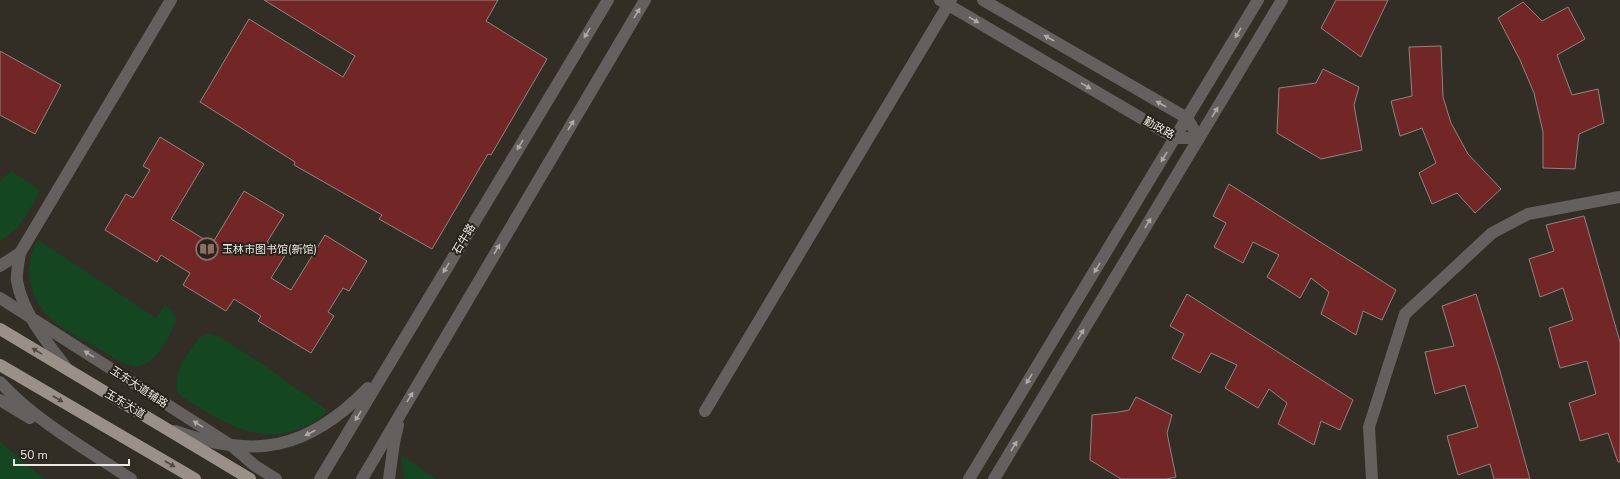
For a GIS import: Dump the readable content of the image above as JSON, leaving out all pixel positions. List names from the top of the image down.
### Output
{
  "streets": {
    "main road": ["玉东大道"],
    "street": ["勤政路", "石牛路", "玉东大道辅路"]
  },
  "places": {
    "library": ["玉林市图书馆(新馆)"]
  },
  "scale_bar": "50 m"
}
